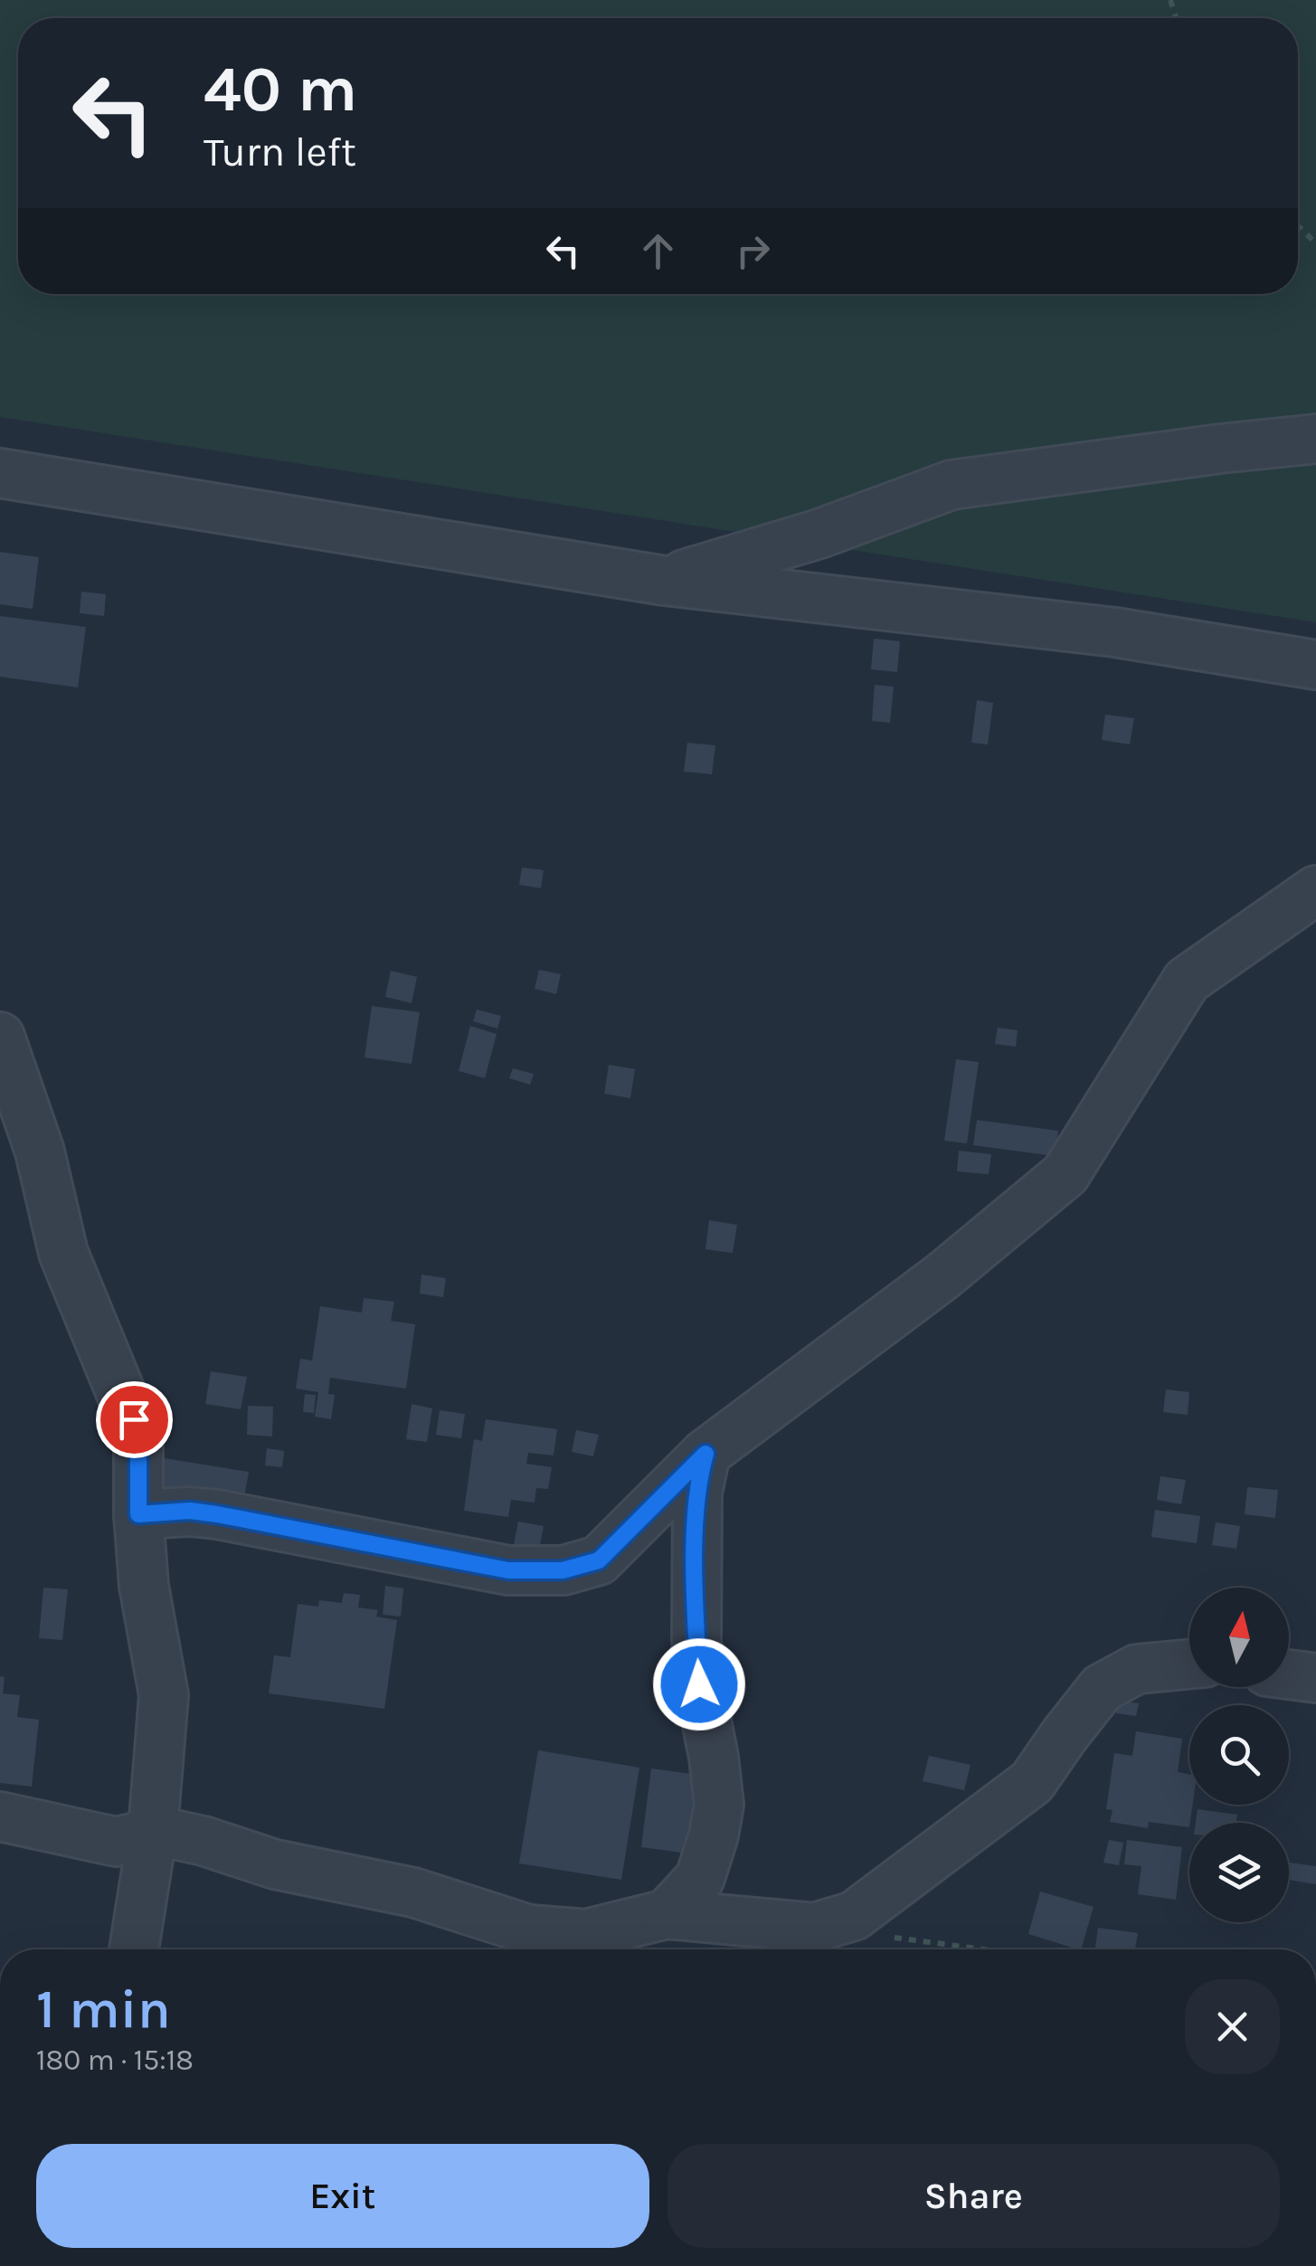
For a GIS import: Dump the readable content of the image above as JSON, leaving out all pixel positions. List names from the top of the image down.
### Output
{
  "north": "top",
  "page": {
    "turn": ["40 m", "Turn left"],
    "heading": ["1 min", "180 m · 15:18"],
    "buttons": ["Exit", "Share"]
  }
}
